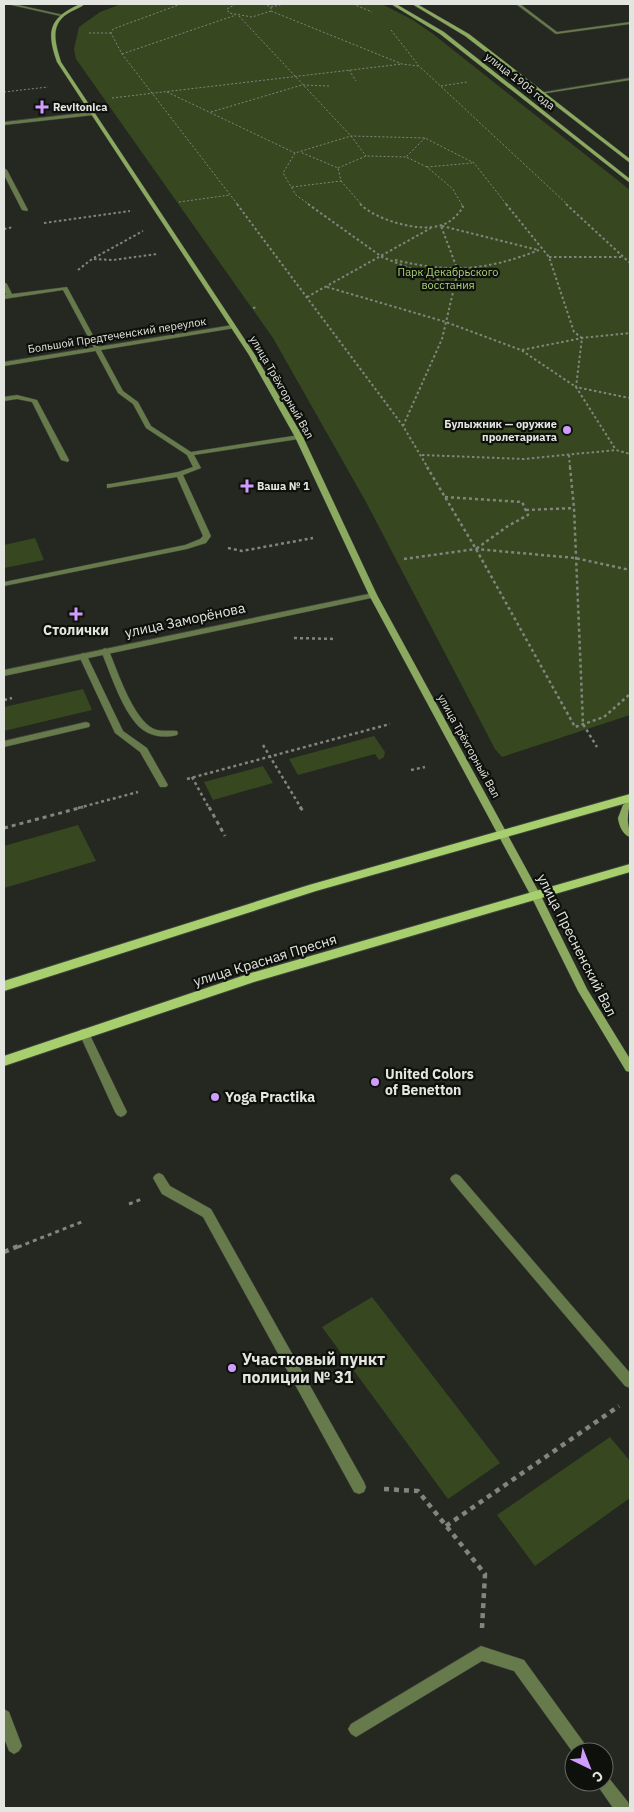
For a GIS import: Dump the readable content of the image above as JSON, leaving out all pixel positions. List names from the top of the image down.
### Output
{
  "streets": {
    "main road": [
      "улица 1905 года",
      "улица Трёхгорный Вал",
      "улица Пресненский Вал",
      "улица Красная Пресня"
    ],
    "street": ["Большой Предтеченский переулок", "улица Заморёнова"]
  },
  "crossings": [
    ["Большой Предтеченский переулок", "улица Трёхгорный Вал"],
    ["улица Трёхгорный Вал", "улица Заморёнова"],
    ["улица Трёхгорный Вал", "улица Пресненский Вал"],
    ["улица Пресненский Вал", "улица Красная Пресня"]
  ],
  "parks": ["Парк Декабрьского восстания"],
  "places": {
    "health": ["Revitonica", "Ваша № 1", "Столички"],
    "other": [
      "Булыжник — оружие пролетариата",
      "United Colors of Benetton",
      "Yoga Practika",
      "Участковый пункт полиции № 31"
    ]
  },
  "north": "bottom right"
}
